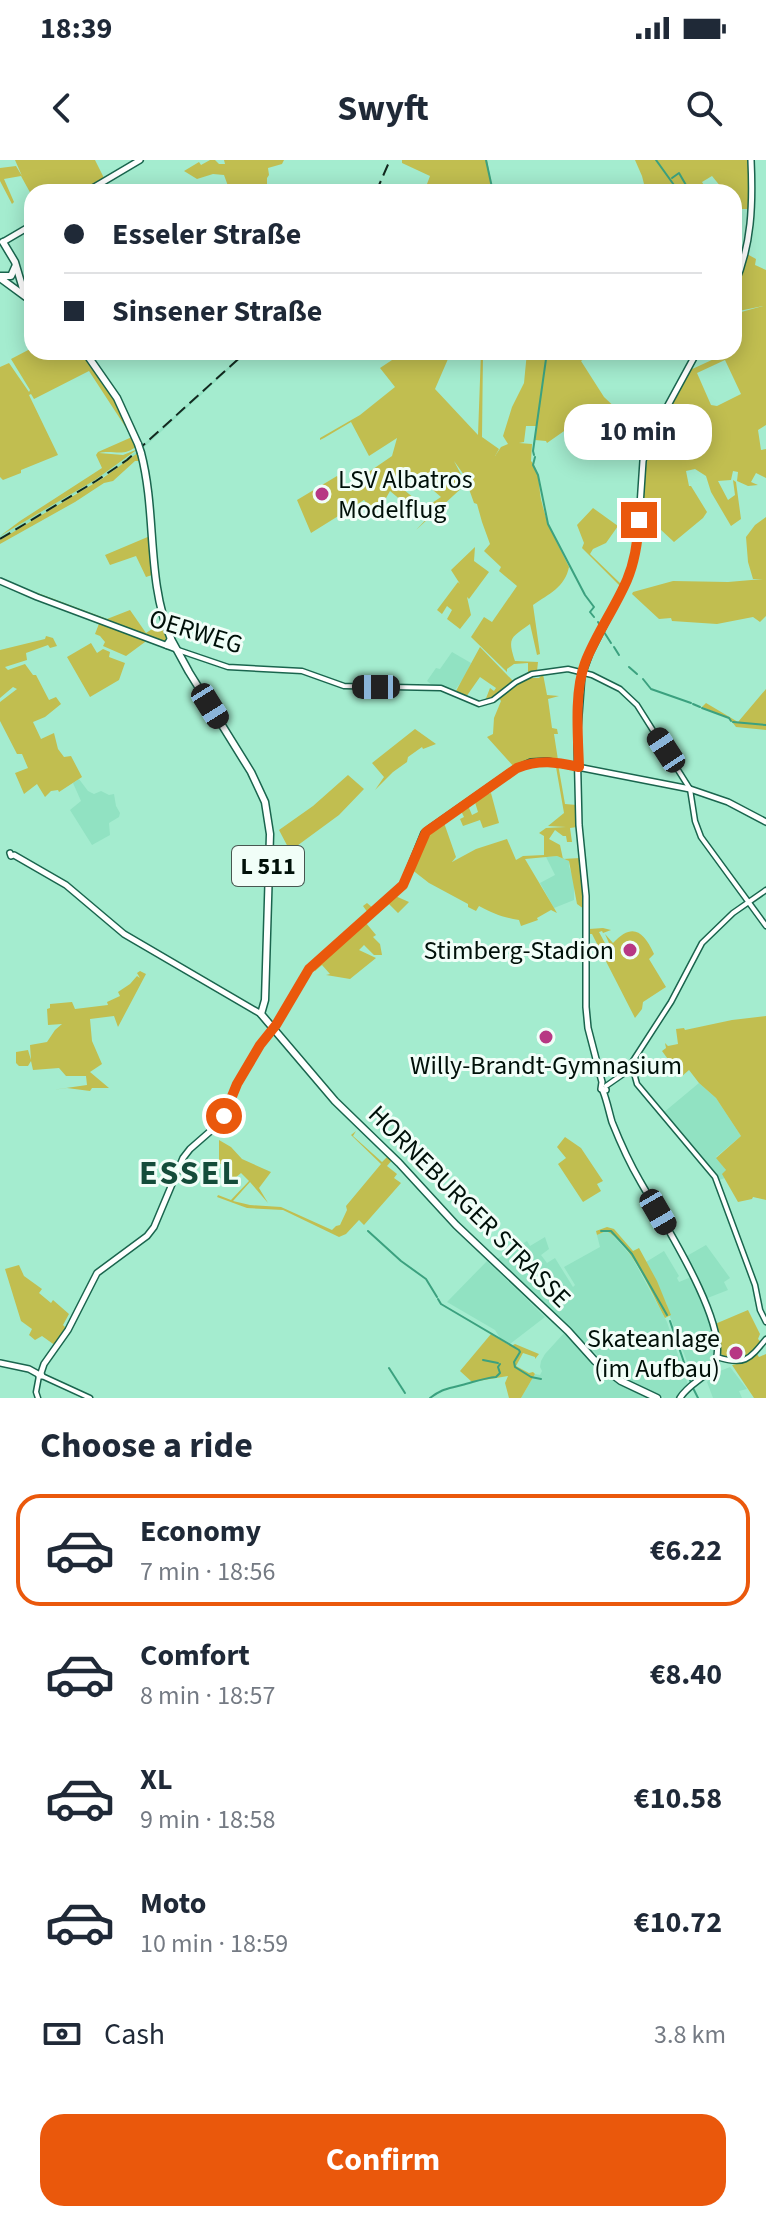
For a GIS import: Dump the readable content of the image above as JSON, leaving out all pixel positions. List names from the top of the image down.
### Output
{
  "streets": {
    "main road": ["OERWEG", "L 511", "HORNEBURGER STRASSE"]
  },
  "crossings": [
    ["OERWEG", "L 511"],
    ["L 511", "HORNEBURGER STRASSE"]
  ],
  "districts": ["ESSEL"],
  "places": [
    "LSV Albatros Modelflug",
    "Stimberg-Stadion",
    "Willy-Brandt-Gymnasium",
    "Skateanlage (im Aufbau)"
  ],
  "page": {
    "status": "18:39",
    "header": "Swyft",
    "banner": ["Esseler Straße", "Sinsener Straße"],
    "bubble": "10 min",
    "heading": "Choose a ride",
    "list": [
      {
        "name": "Economy",
        "note": "7 min · 18:56",
        "value": "€6.22"
      },
      {
        "name": "Comfort",
        "note": "8 min · 18:57",
        "value": "€8.40"
      },
      {
        "name": "XL",
        "note": "9 min · 18:58",
        "value": "€10.58"
      },
      {
        "name": "Moto",
        "note": "10 min · 18:59",
        "value": "€10.72"
      }
    ],
    "pay": ["Cash", "3.8 km"],
    "buttons": "Confirm"
  }
}
